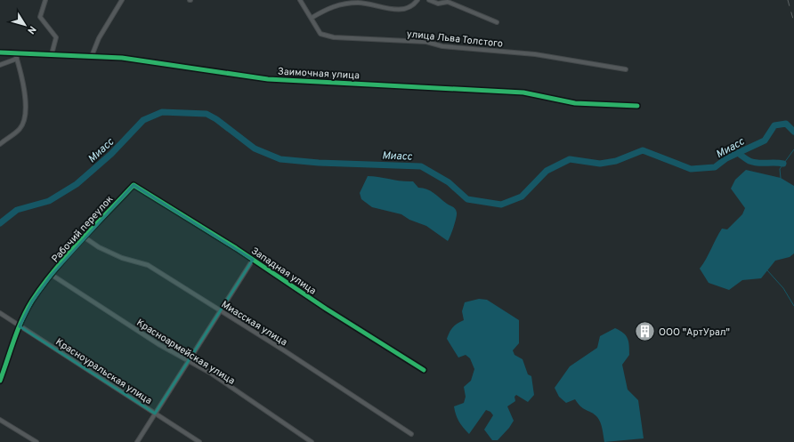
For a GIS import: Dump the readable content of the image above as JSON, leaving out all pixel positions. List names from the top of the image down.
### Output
{
  "streets": {
    "street": [
      "улица Льва Толстого",
      "Заимочная улица",
      "Рабочий переулок",
      "Западная улица",
      "Миасская улица",
      "Красноармейская улица",
      "Красноуральская улица"
    ]
  },
  "crossings": [
    ["Рабочий переулок", "Западная улица"],
    ["Рабочий переулок", "Миасская улица"],
    ["Рабочий переулок", "Красноармейская улица"],
    ["Рабочий переулок", "Красноуральская улица"]
  ],
  "water": ["Миасс"],
  "places": {
    "building": ["ООО \"АртУрал\""]
  },
  "north": "bottom right"
}
